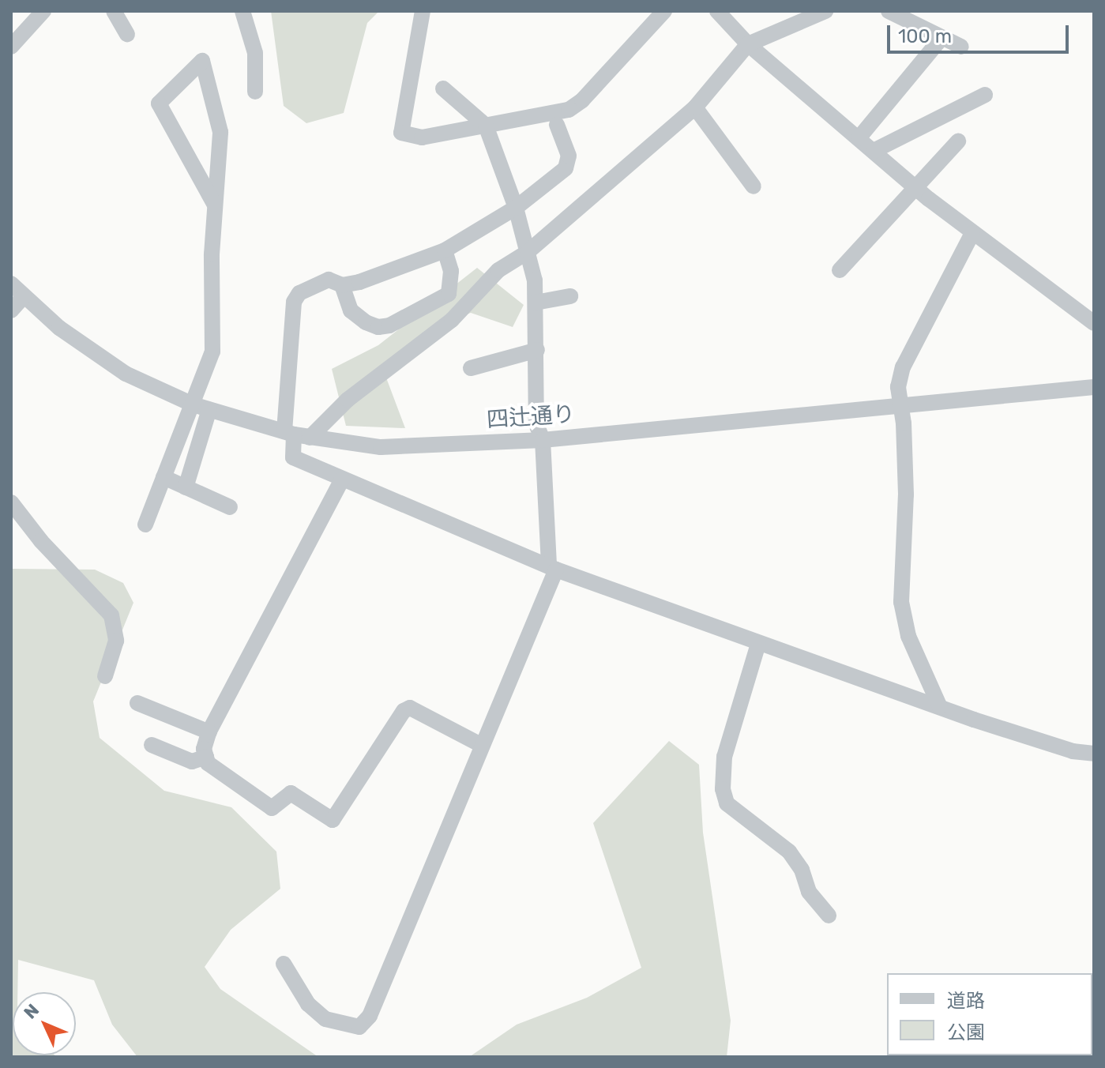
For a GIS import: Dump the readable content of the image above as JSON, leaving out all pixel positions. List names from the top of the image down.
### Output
{
  "streets": {
    "street": ["四辻通り"]
  },
  "legend": ["道路", "公園"],
  "scale_bar": "100 m",
  "north": "top left"
}
